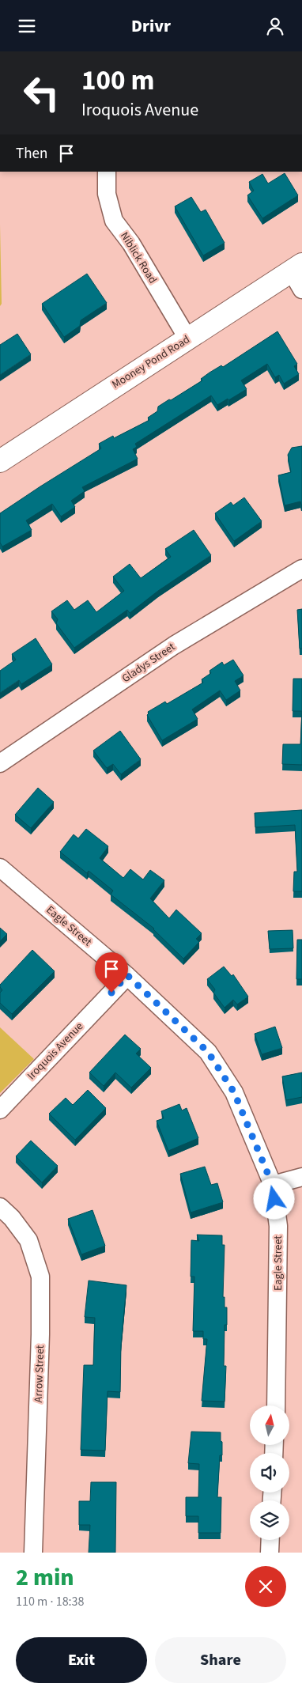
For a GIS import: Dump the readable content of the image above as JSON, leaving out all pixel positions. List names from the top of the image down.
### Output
{
  "streets": {
    "street": [
      "Niblick Road",
      "Mooney Pond Road",
      "Gladys Street",
      "Eagle Street",
      "Iroquois Avenue",
      "Arrow Street"
    ]
  },
  "crossings": [
    ["Niblick Road", "Mooney Pond Road"],
    ["Eagle Street", "Iroquois Avenue"]
  ],
  "north": "top",
  "page": {
    "header": "Drivr",
    "turn": ["100 m", "Iroquois Avenue"],
    "then": "Then",
    "heading": ["2 min", "110 m · 18:38"],
    "buttons": ["Exit", "Share"]
  }
}
